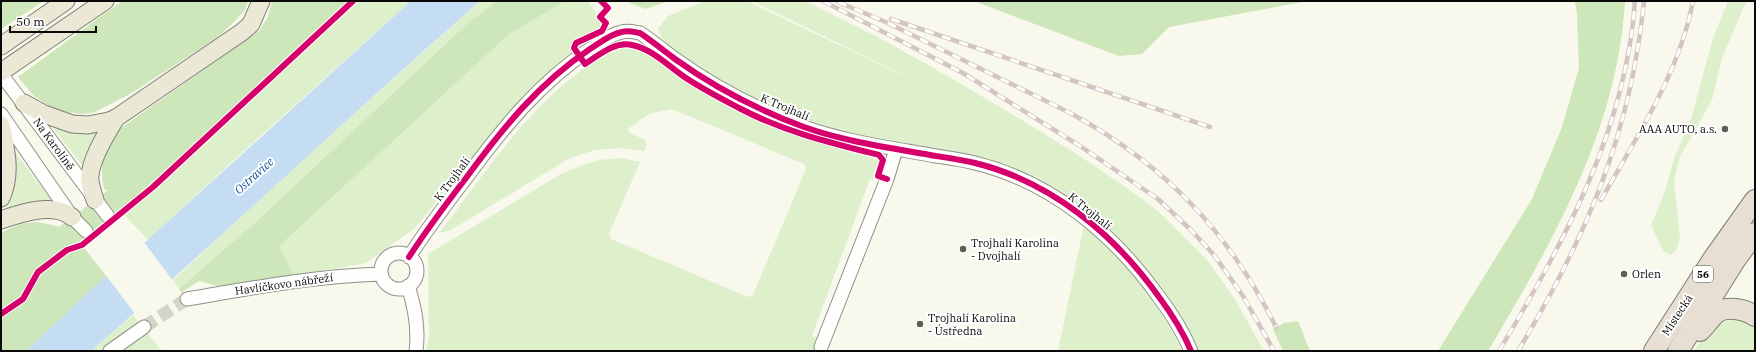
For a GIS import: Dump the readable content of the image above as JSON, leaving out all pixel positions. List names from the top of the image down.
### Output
{
  "streets": {
    "highway": ["56", "Místecká"],
    "street": ["K Trojhalí", "Na Karolíně", "Havlíčkovo nábřeží"]
  },
  "crossings": [
    ["K Trojhalí", "Havlíčkovo nábřeží"]
  ],
  "water": ["Ostravice"],
  "places": [
    "AAA AUTO, a.s.",
    "Trojhalí Karolina - Dvojhalí",
    "Orlen",
    "Trojhalí Karolina - Ústředna"
  ],
  "scale_bar": "50 m"
}
